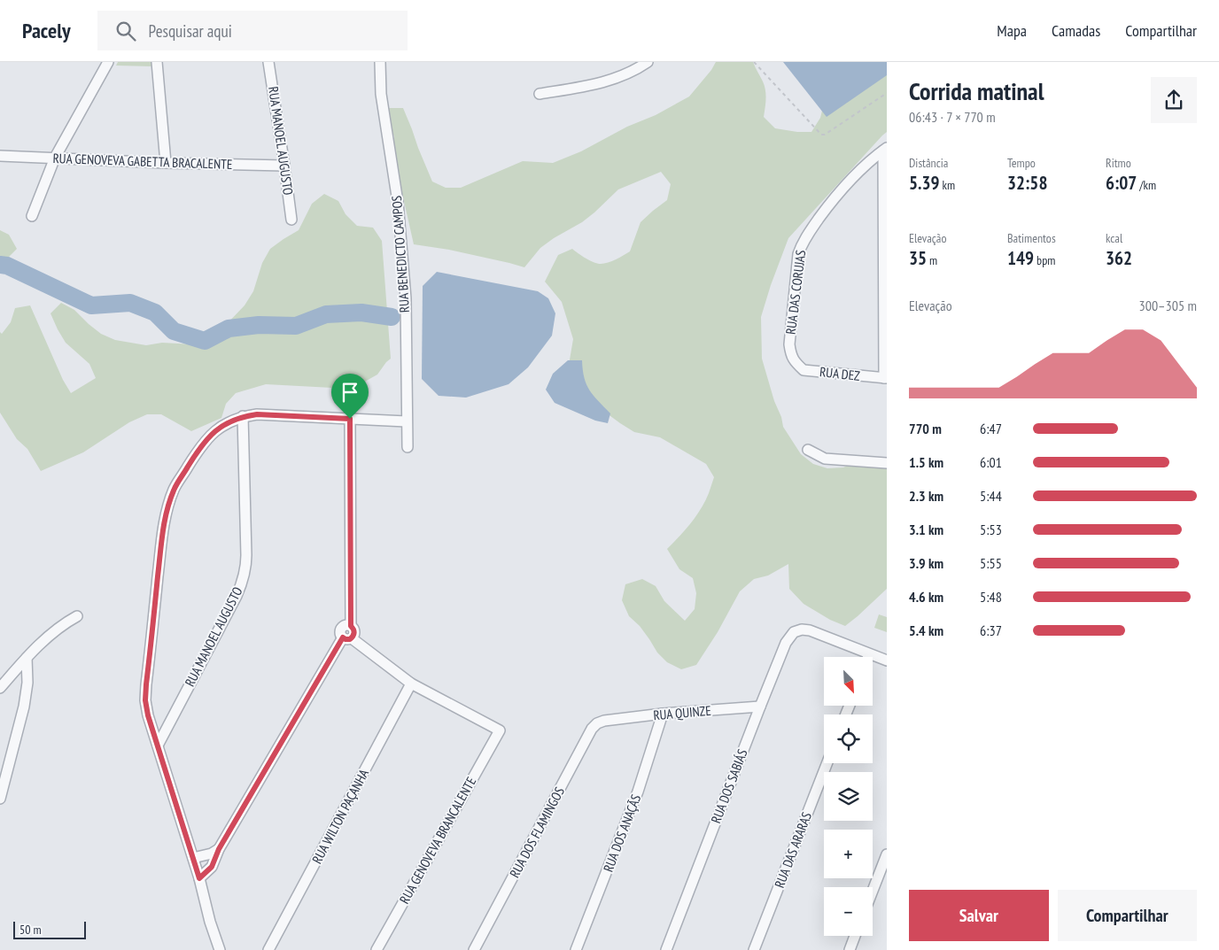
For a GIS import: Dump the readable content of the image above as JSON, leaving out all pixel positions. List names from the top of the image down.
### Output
{
  "streets": {
    "street": [
      "RUA MANOEL AUGUSTO",
      "RUA GENOVEVA GABETTA BRACALENTE",
      "RUA BENEDICTO CAMPOS",
      "RUA DAS CORUJAS",
      "RUA DEZ",
      "RUA QUINZE",
      "RUA DOS SABIÁS",
      "RUA WILTON PAÇANHA",
      "RUA DOS FLAMINGOS",
      "RUA DOS ANAÇÃS",
      "RUA GENOVEVA BRANCALENTE",
      "RUA DAS ARARAS"
    ]
  },
  "crossings": [
    ["RUA MANOEL AUGUSTO", "RUA GENOVEVA GABETTA BRACALENTE"],
    ["RUA DAS CORUJAS", "RUA DEZ"],
    ["RUA QUINZE", "RUA DOS SABIÁS"],
    ["RUA QUINZE", "RUA DOS FLAMINGOS"],
    ["RUA QUINZE", "RUA DOS ANAÇÃS"],
    ["RUA WILTON PAÇANHA", "RUA GENOVEVA BRANCALENTE"]
  ],
  "scale_bar": "50 m",
  "north": "bottom right",
  "page": {
    "header": "Pacely",
    "search": "Pesquisar aqui",
    "nav": ["Mapa", "Camadas", "Compartilhar"],
    "heading": ["Corrida matinal", "06:43 · 7 × 770 m"],
    "stats": [
      ["Distância", "5.39 km"],
      ["Tempo", "32:58"],
      ["Ritmo", "6:07 /km"],
      ["Elevação", "35 m"],
      ["Batimentos", "149 bpm"],
      ["kcal", "362"]
    ],
    "chart": ["Elevação", "300–305 m"],
    "list": [
      {
        "name": "770 m",
        "note": "6:47"
      },
      {
        "name": "1.5 km",
        "note": "6:01"
      },
      {
        "name": "2.3 km",
        "note": "5:44"
      },
      {
        "name": "3.1 km",
        "note": "5:53"
      },
      {
        "name": "3.9 km",
        "note": "5:55"
      },
      {
        "name": "4.6 km",
        "note": "5:48"
      },
      {
        "name": "5.4 km",
        "note": "6:37"
      }
    ],
    "map_buttons": ["+", "−"],
    "buttons": ["Salvar", "Compartilhar"],
    "scale": "50 m"
  }
}
